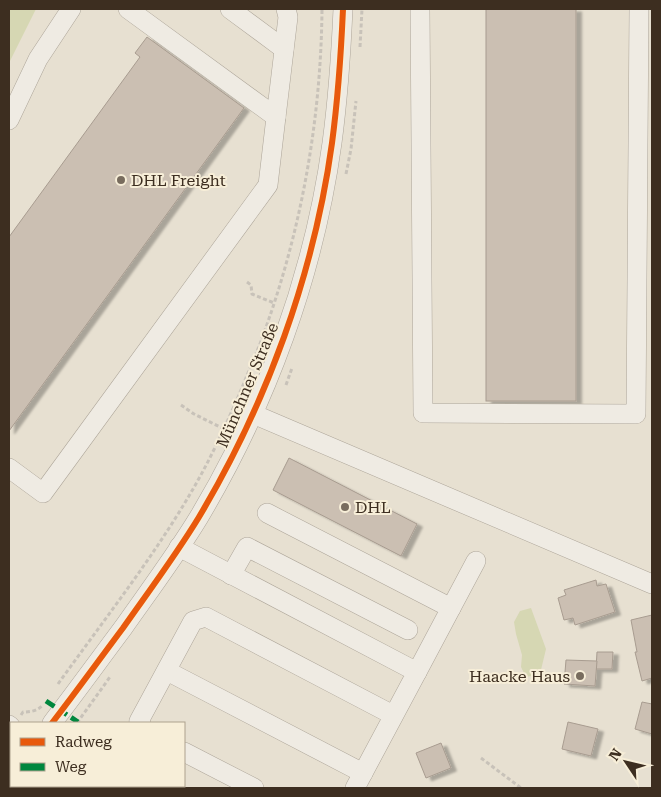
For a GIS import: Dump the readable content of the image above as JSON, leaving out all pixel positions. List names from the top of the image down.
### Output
{
  "streets": {
    "street": ["Münchner Straße"]
  },
  "places": ["DHL Freight", "DHL", "Haacke Haus"],
  "legend": ["Radweg", "Weg"],
  "north": "top left"
}
